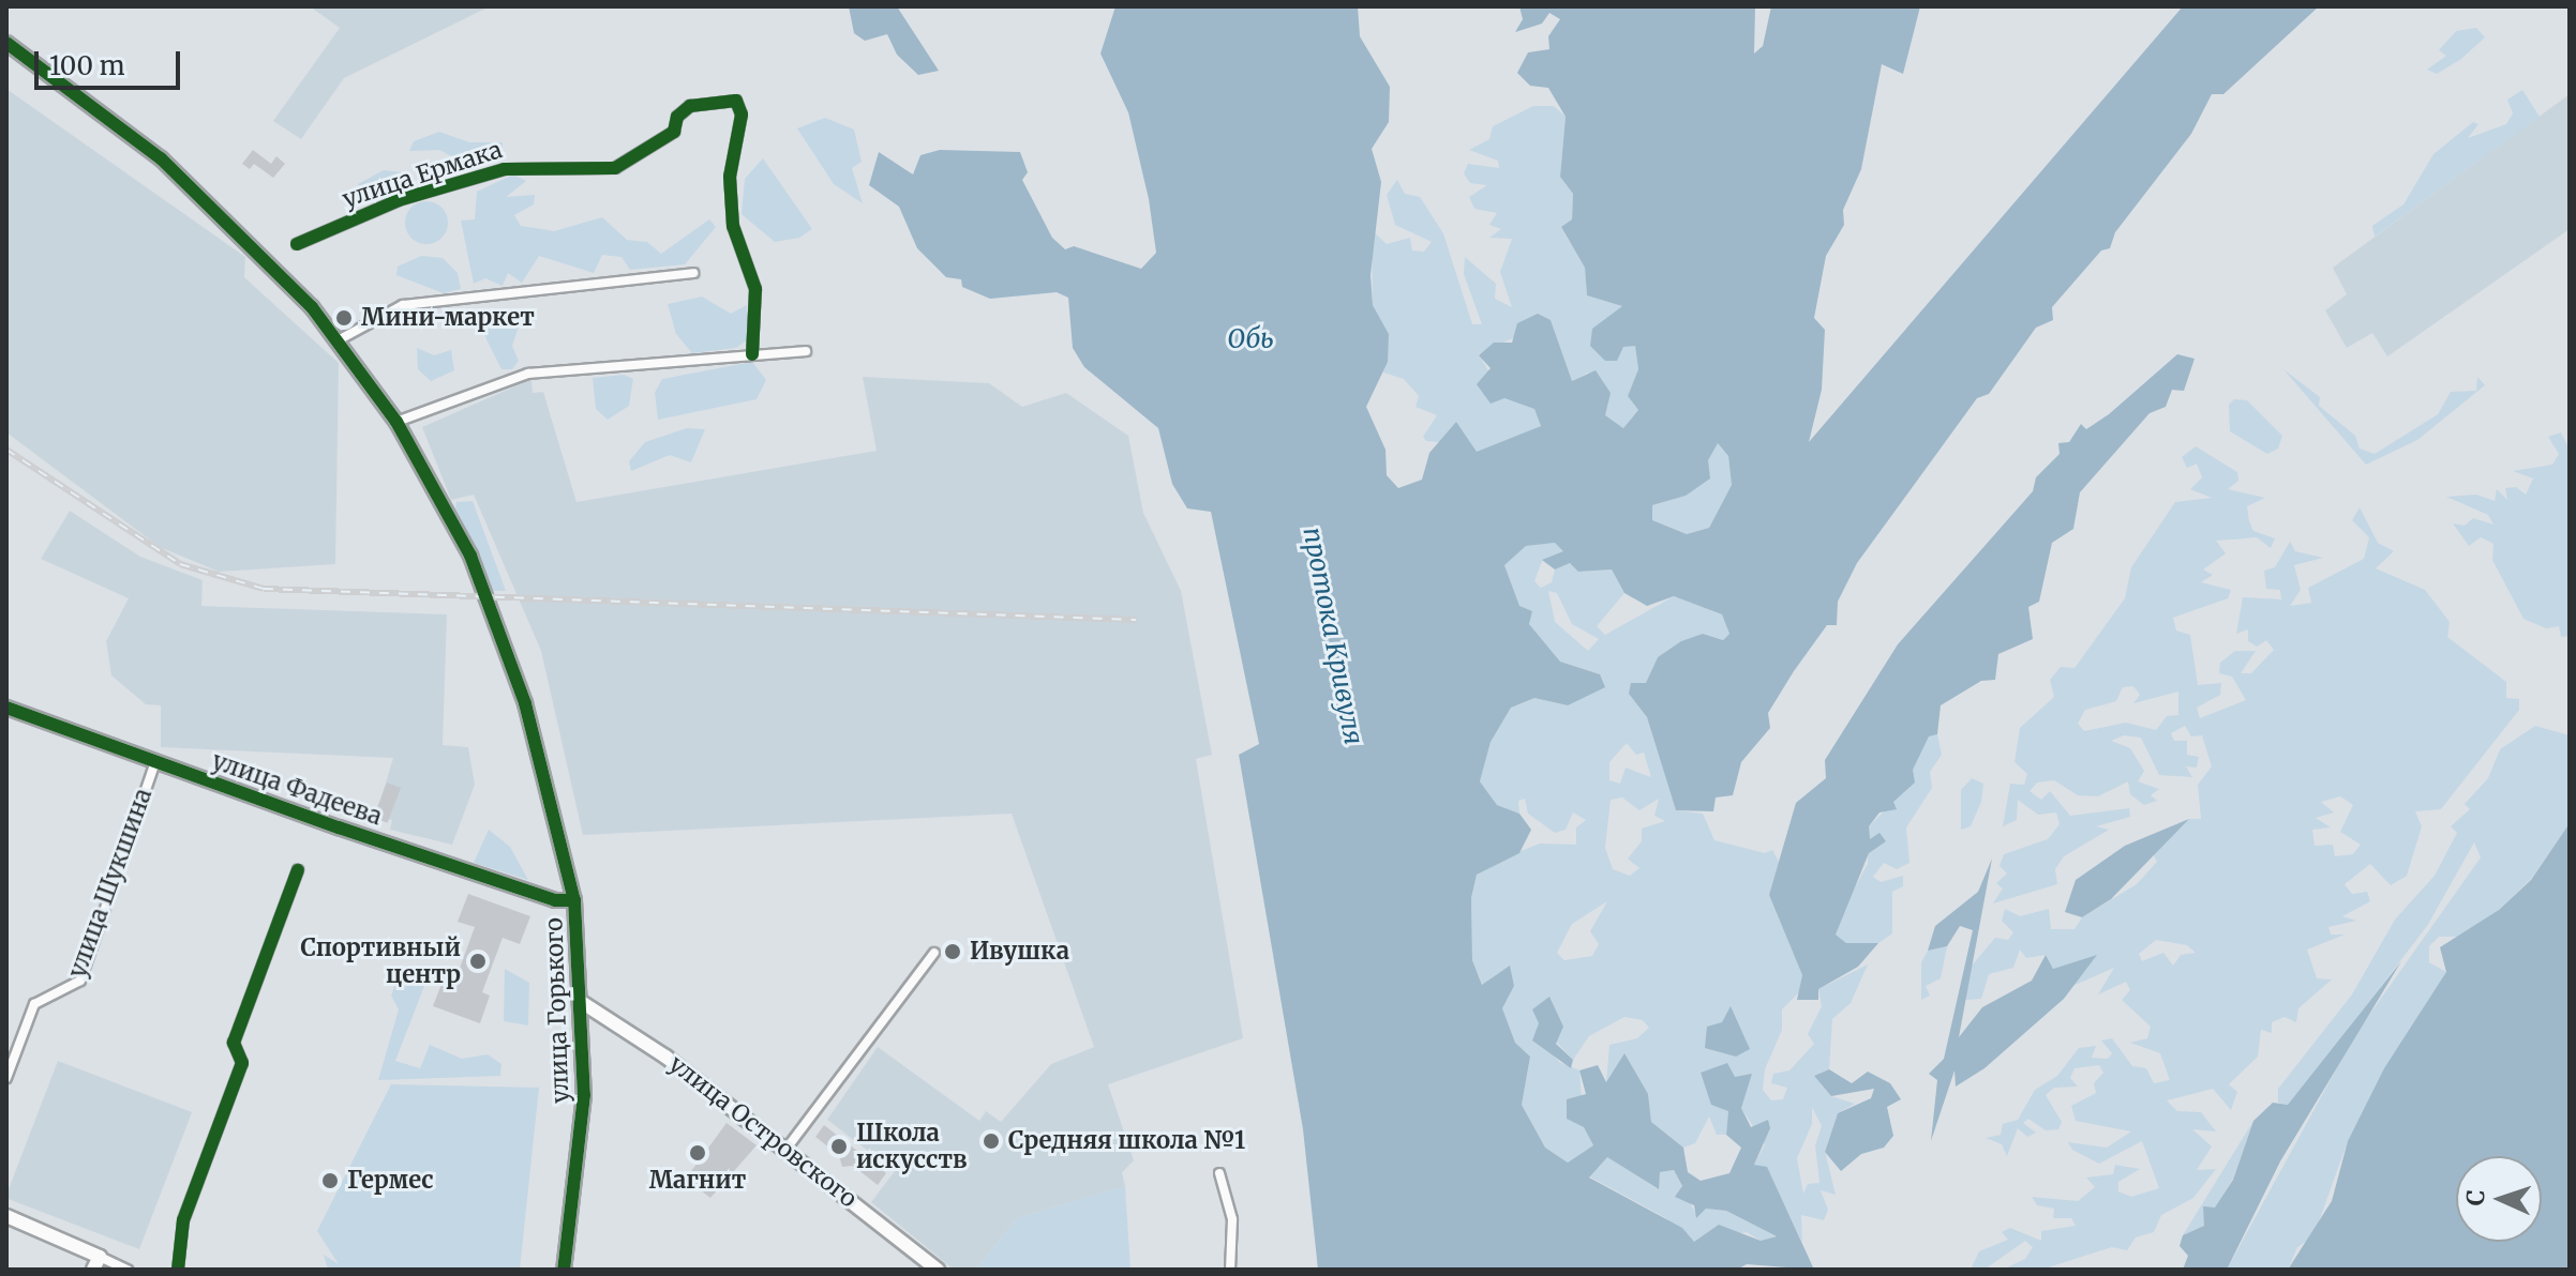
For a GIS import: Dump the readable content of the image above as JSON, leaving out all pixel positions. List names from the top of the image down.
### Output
{
  "streets": {
    "street": [
      "улица Ермака",
      "улица Фадеева",
      "улица Шукшина",
      "улица Горького",
      "улица Островского"
    ]
  },
  "crossings": [
    ["улица Фадеева", "улица Шукшина"],
    ["улица Фадеева", "улица Горького"],
    ["улица Горького", "улица Островского"]
  ],
  "water": ["Обь", "протока Кривуля"],
  "places": [
    "Мини-маркет",
    "Ивушка",
    "Спортивный центр",
    "Средняя школа №1",
    "Школа искусств",
    "Магнит",
    "Гермес"
  ],
  "scale_bar": "100 m",
  "north": "left"
}
